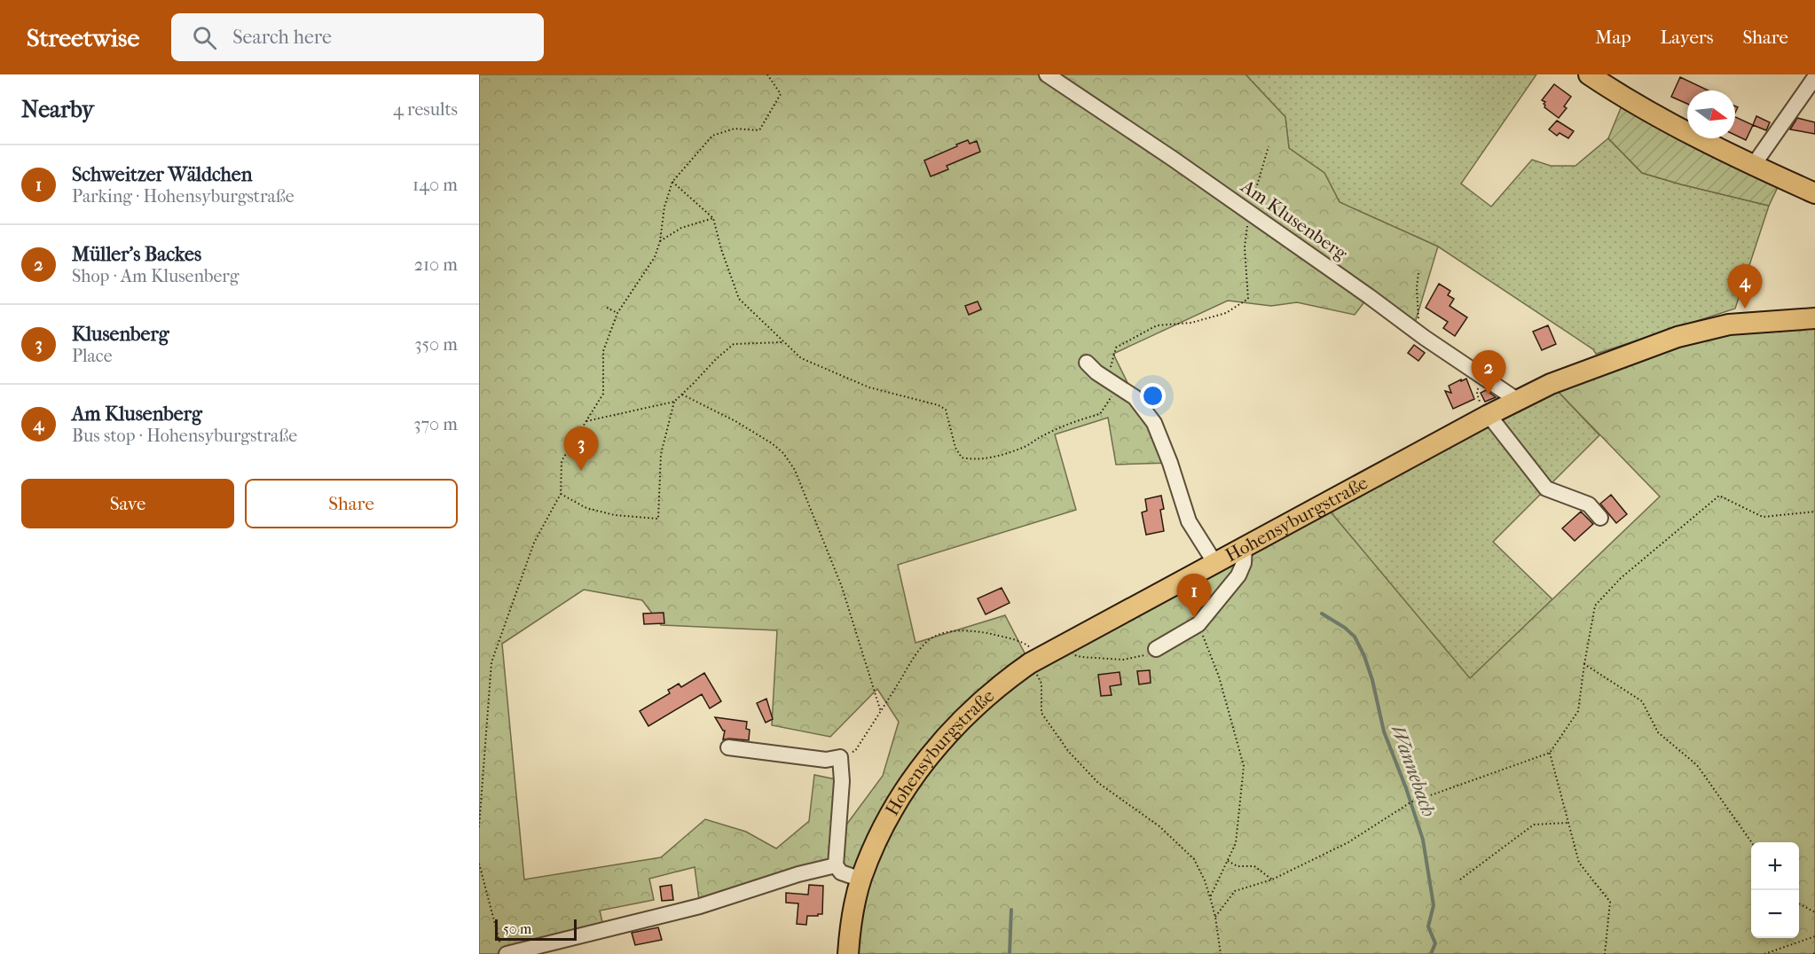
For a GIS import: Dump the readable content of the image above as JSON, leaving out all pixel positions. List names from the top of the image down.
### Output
{
  "streets": {
    "main road": ["Hohensyburgstraße"],
    "street": ["Am Klusenberg"]
  },
  "crossings": [
    ["Am Klusenberg", "Hohensyburgstraße"]
  ],
  "water": ["Wannebach"],
  "scale_bar": "50 m",
  "north": "right",
  "page": {
    "header": "Streetwise",
    "search": "Search here",
    "nav": ["Map", "Layers", "Share"],
    "heading": ["Nearby", "4 results"],
    "list": [
      {
        "mark": "1",
        "name": "Schweitzer Wäldchen",
        "note": "Parking · Hohensyburgstraße",
        "value": "140 m"
      },
      {
        "mark": "2",
        "name": "Müller's Backes",
        "note": "Shop · Am Klusenberg",
        "value": "210 m"
      },
      {
        "mark": "3",
        "name": "Klusenberg",
        "note": "Place",
        "value": "350 m"
      },
      {
        "mark": "4",
        "name": "Am Klusenberg",
        "note": "Bus stop · Hohensyburgstraße",
        "value": "370 m"
      }
    ],
    "pins": [
      "4",
      "2",
      "3",
      "1"
    ],
    "buttons": ["Save", "Share"],
    "map_buttons": ["+", "−"],
    "scale": "50 m"
  }
}
